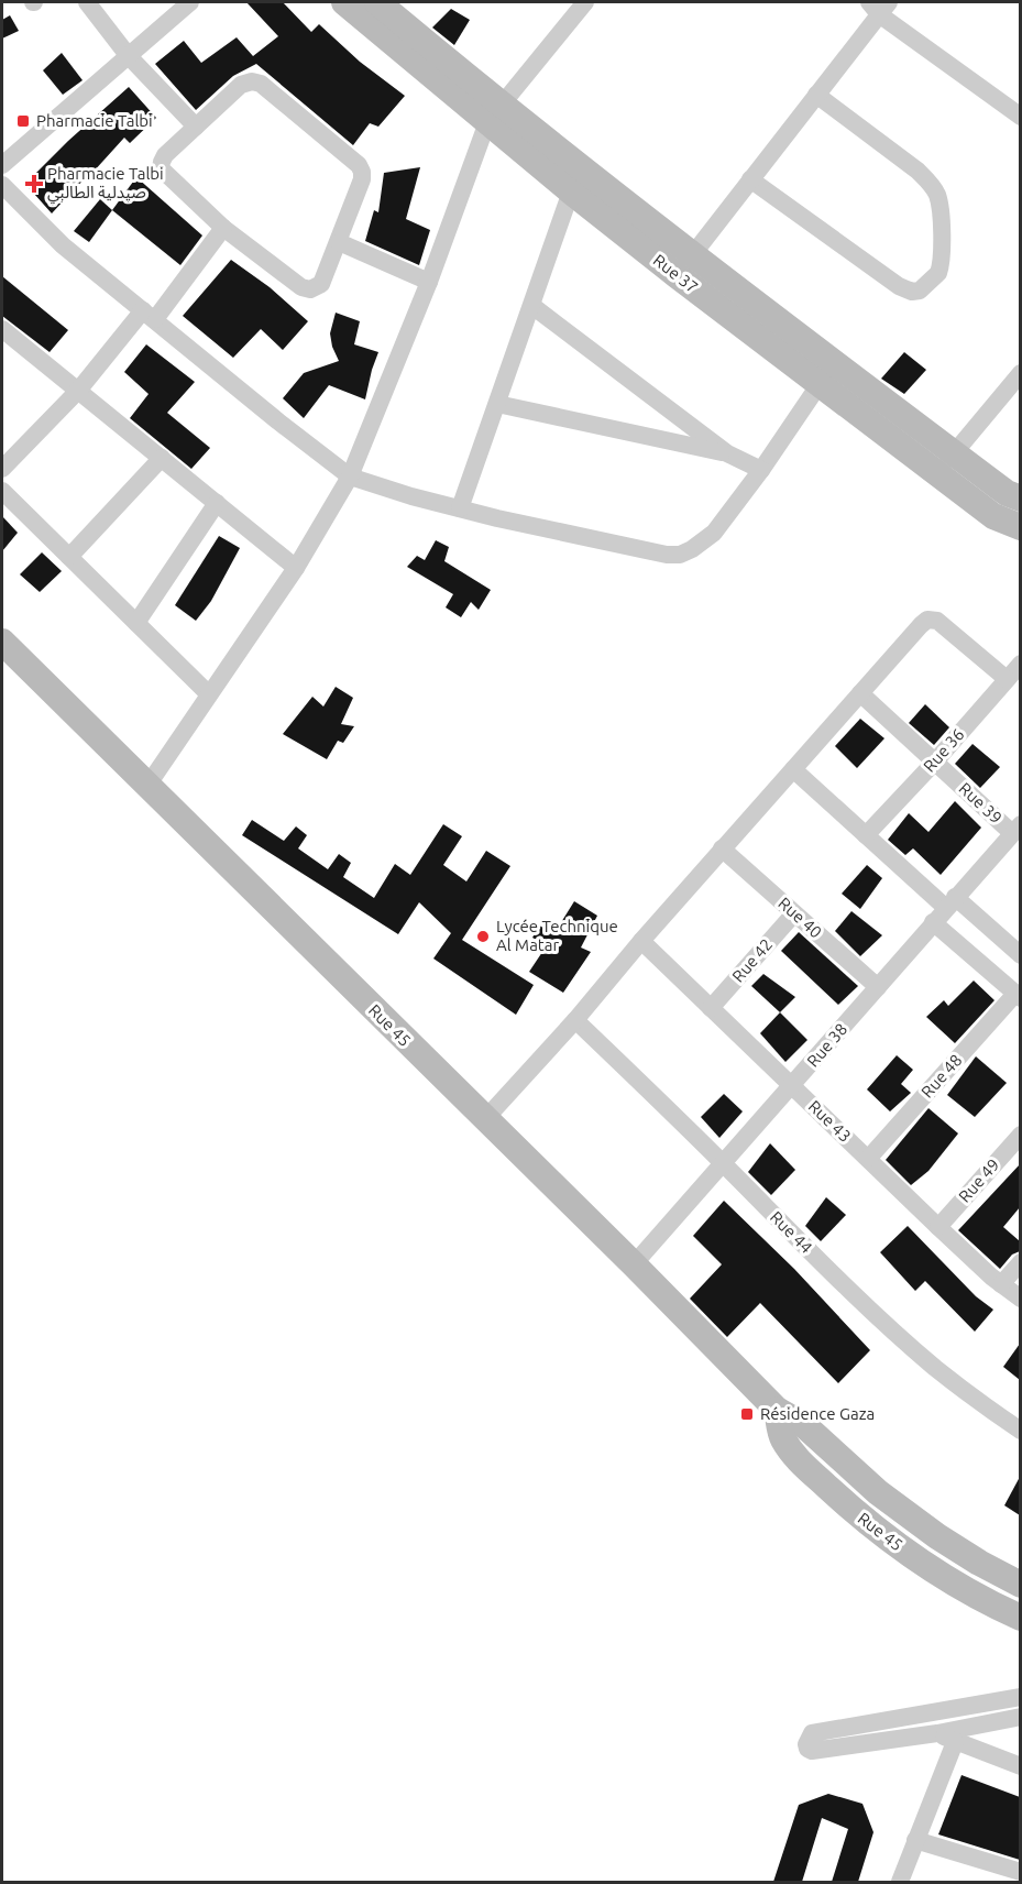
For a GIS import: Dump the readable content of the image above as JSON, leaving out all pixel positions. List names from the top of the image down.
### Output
{
  "streets": {
    "street": [
      "Rue 37",
      "Rue 36",
      "Rue 39",
      "Rue 40",
      "Rue 42",
      "Rue 45",
      "Rue 38",
      "Rue 48",
      "Rue 43",
      "Rue 49",
      "Rue 44"
    ]
  },
  "crossings": [
    ["Rue 36", "Rue 39"],
    ["Rue 39", "Rue 38"],
    ["Rue 40", "Rue 42"],
    ["Rue 40", "Rue 38"],
    ["Rue 42", "Rue 43"],
    ["Rue 45", "Rue 38"],
    ["Rue 38", "Rue 43"],
    ["Rue 38", "Rue 44"],
    ["Rue 48", "Rue 43"],
    ["Rue 43", "Rue 49"]
  ],
  "places": {
    "transit": ["Pharmacie Talbi", "Résidence Gaza"],
    "health": ["Pharmacie Talbi صيدلية الطالبي"],
    "other": ["Lycée Technique Al Matar"]
  }
}
